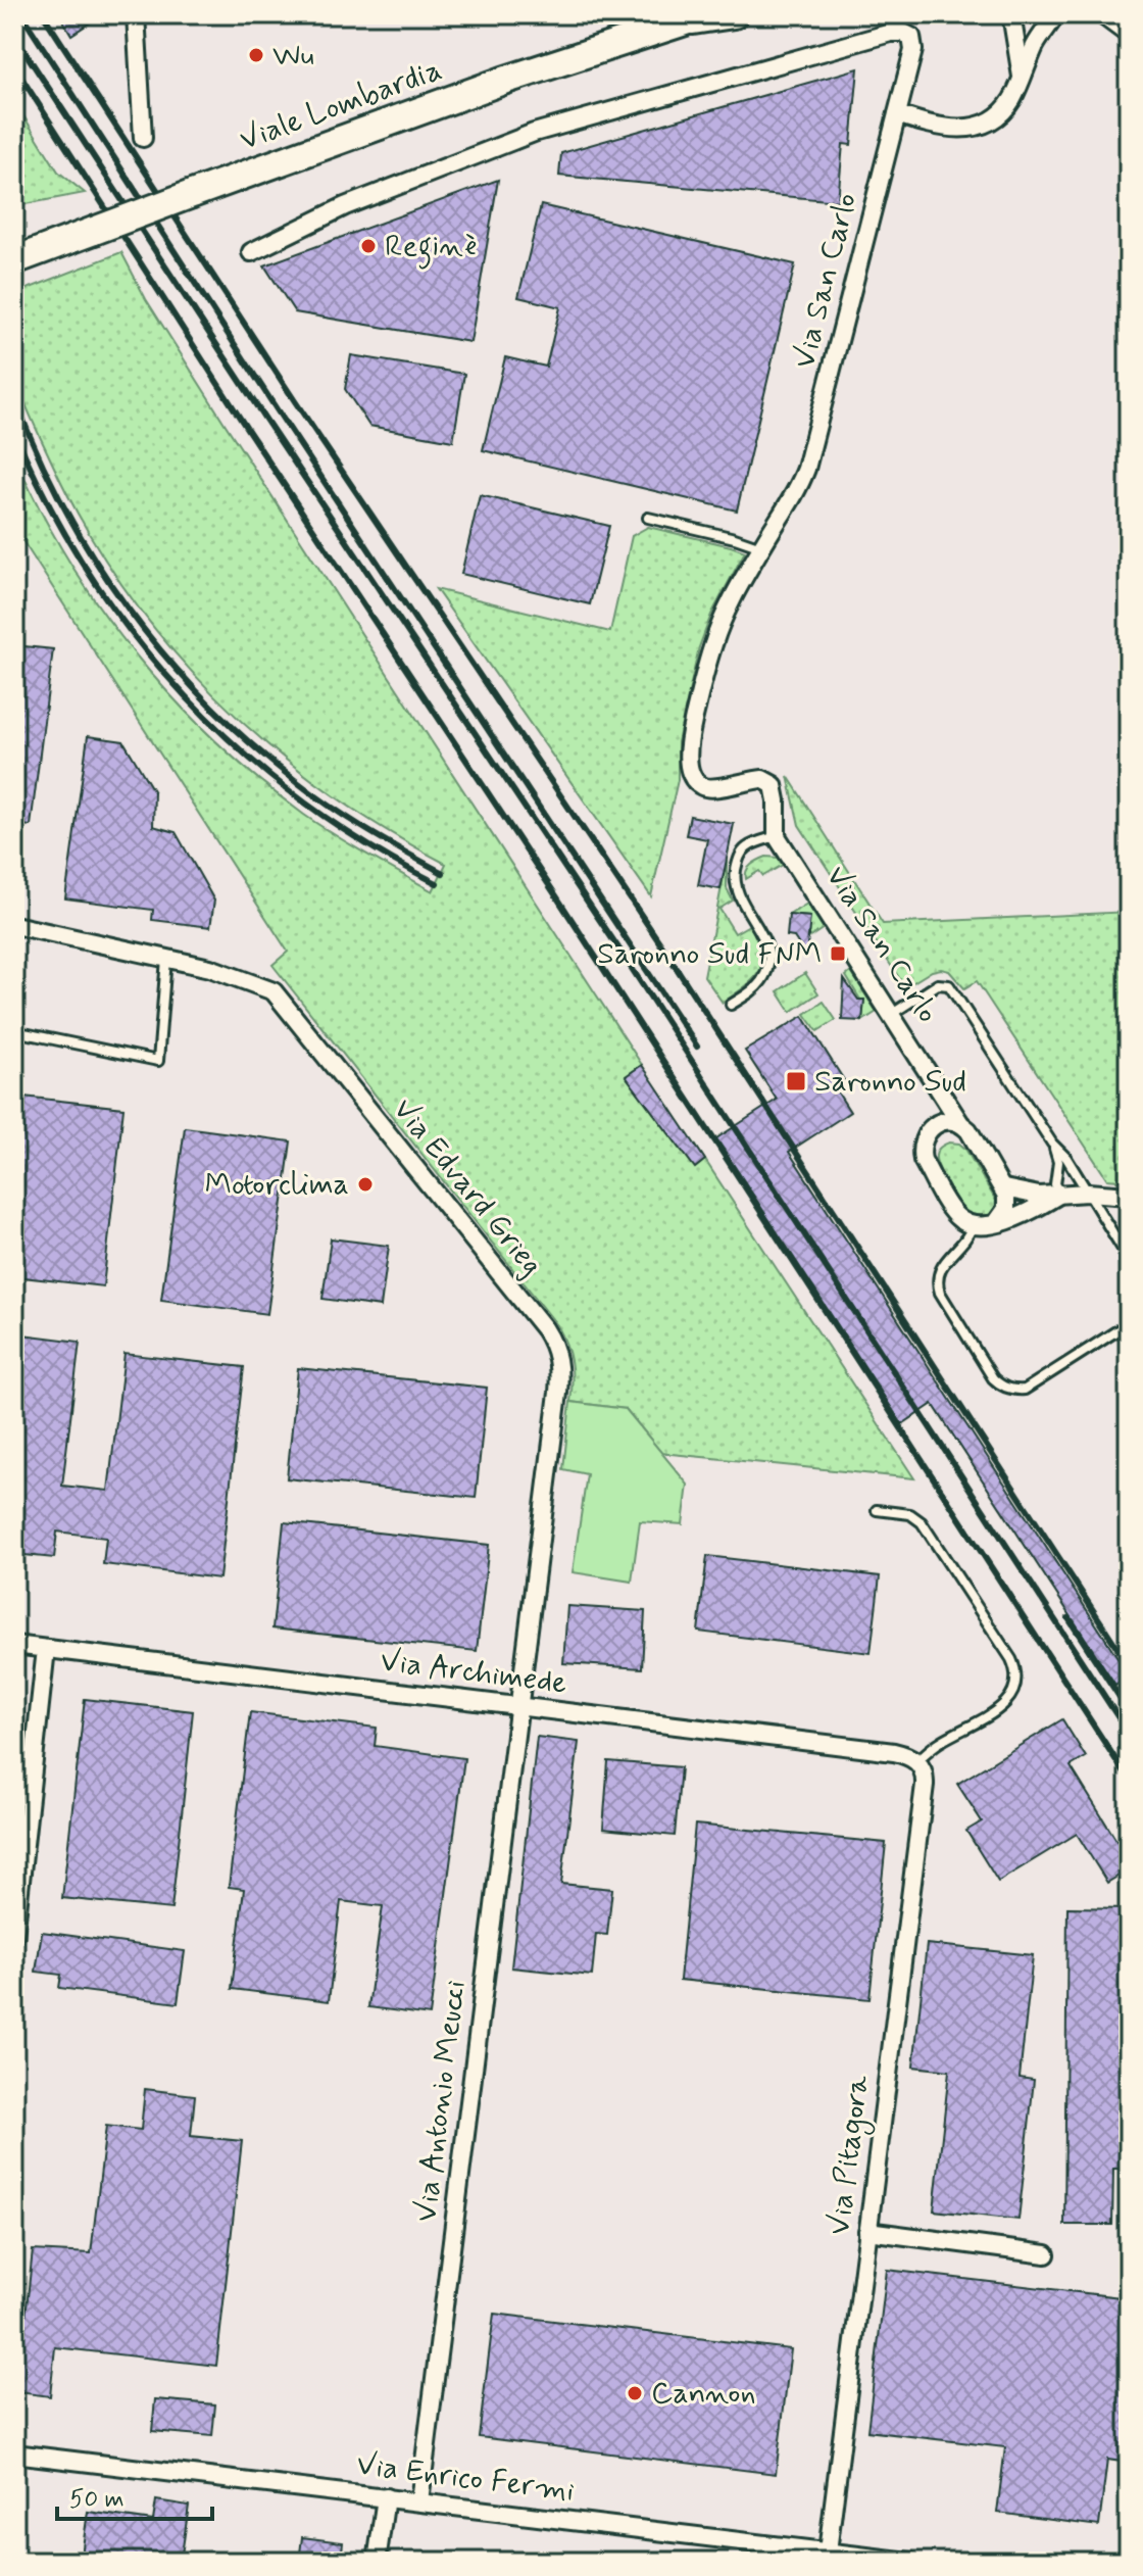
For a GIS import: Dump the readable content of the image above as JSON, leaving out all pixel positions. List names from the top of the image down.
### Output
{
  "streets": {
    "main road": ["Viale Lombardia"],
    "street": [
      "Via San Carlo",
      "Via Edvard Grieg",
      "Via Archimede",
      "Via Antonio Meucci",
      "Via Pitagora",
      "Via Enrico Fermi"
    ]
  },
  "crossings": [
    ["Via Edvard Grieg", "Via Archimede"],
    ["Via Edvard Grieg", "Via Antonio Meucci"],
    ["Via Archimede", "Via Antonio Meucci"],
    ["Via Archimede", "Via Pitagora"],
    ["Via Antonio Meucci", "Via Enrico Fermi"],
    ["Via Pitagora", "Via Enrico Fermi"]
  ],
  "places": {
    "other": [
      "Wu",
      "Reginè",
      "Motorclima",
      "Cannon"
    ],
    "transit": ["Saronno Sud FNM", "Saronno Sud"]
  },
  "scale_bar": "50 m"
}
